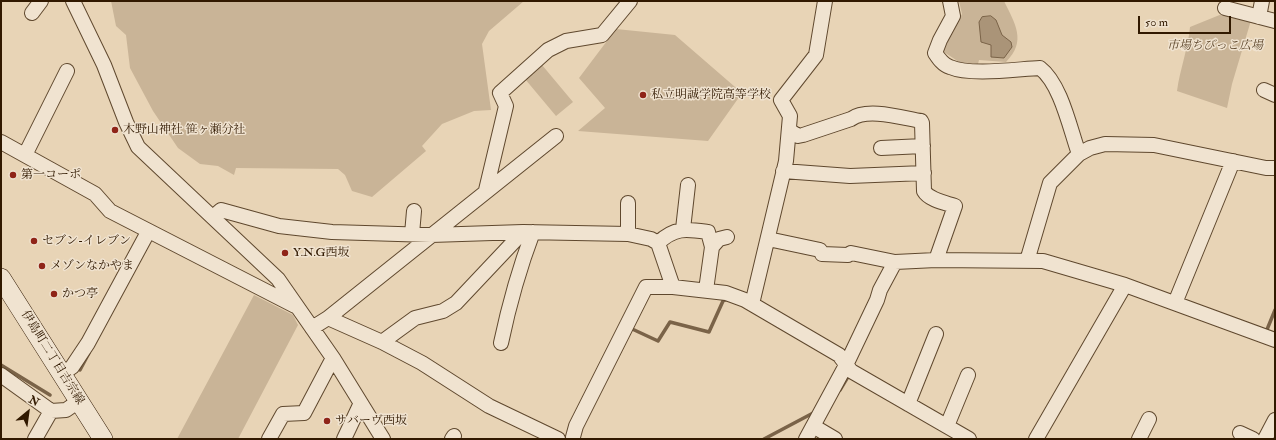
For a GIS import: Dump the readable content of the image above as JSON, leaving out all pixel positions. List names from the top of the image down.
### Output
{
  "streets": {
    "street": ["伊島町二丁目吉宗線"]
  },
  "parks": ["市場ちびっこ広場"],
  "places": [
    "私立明誠学院高等学校",
    "木野山神社 笹ヶ瀬分社",
    "第一コーポ",
    "セブン-イレブン",
    "Y.N.G西坂",
    "メゾンなかやま",
    "かつ亭",
    "サバーヴ西坂"
  ],
  "scale_bar": "50 m",
  "north": "top right"
}
